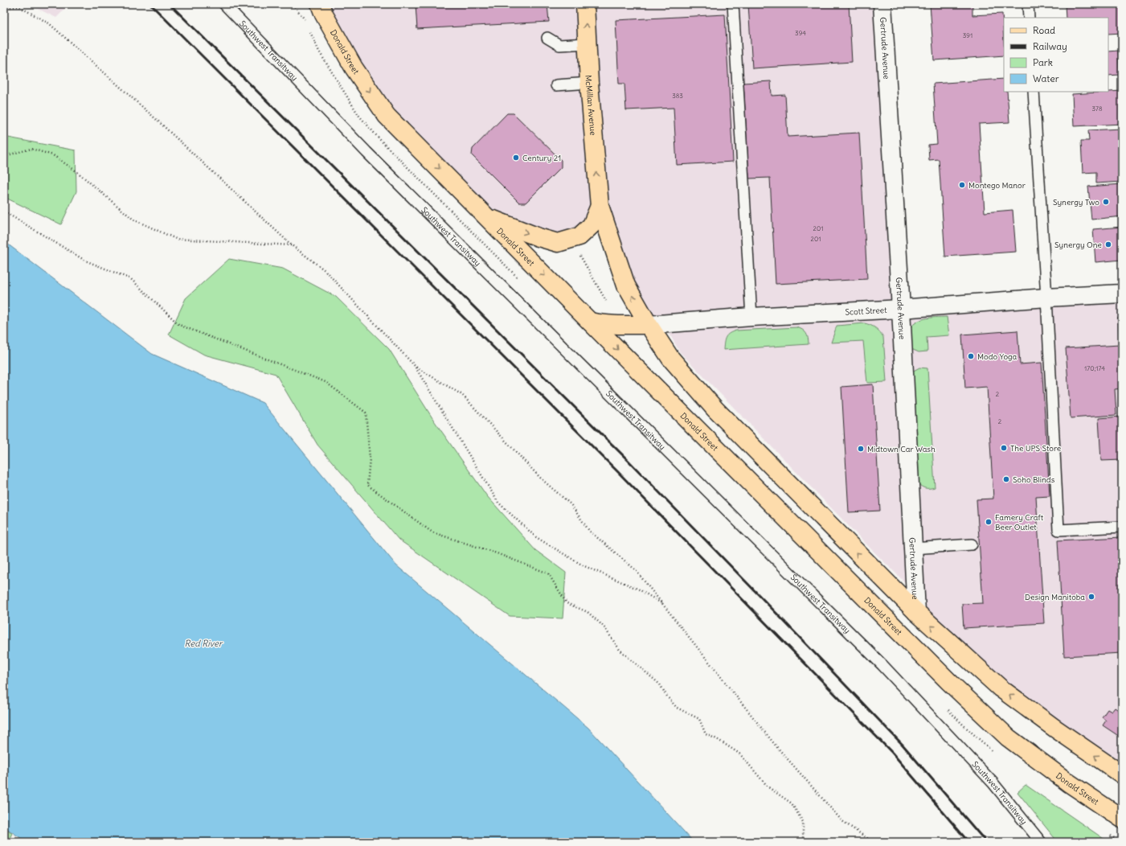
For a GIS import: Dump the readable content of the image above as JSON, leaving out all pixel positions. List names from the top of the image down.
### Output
{
  "streets": {
    "main road": ["Donald Street", "McMillan Avenue"],
    "street": ["Gertrude Avenue", "Scott Street"],
    "lane": ["Southwest Transitway"]
  },
  "crossings": [
    ["Gertrude Avenue", "Scott Street"]
  ],
  "one_way": ["McMillan Avenue"],
  "water": ["Red River"],
  "places": [
    "Century 21",
    "Montego Manor",
    "Synergy Two",
    "Synergy One",
    "Modo Yoga",
    "The UPS Store",
    "Midtown Car Wash",
    "Soho Blinds",
    "Famery Craft Beer Outlet",
    "Design Manitoba"
  ],
  "house_numbers": [
    "394",
    "391",
    "383",
    "378",
    "201",
    "201",
    "170;174",
    "2",
    "2"
  ],
  "legend": [
    "Road",
    "Railway",
    "Park",
    "Water"
  ]
}
